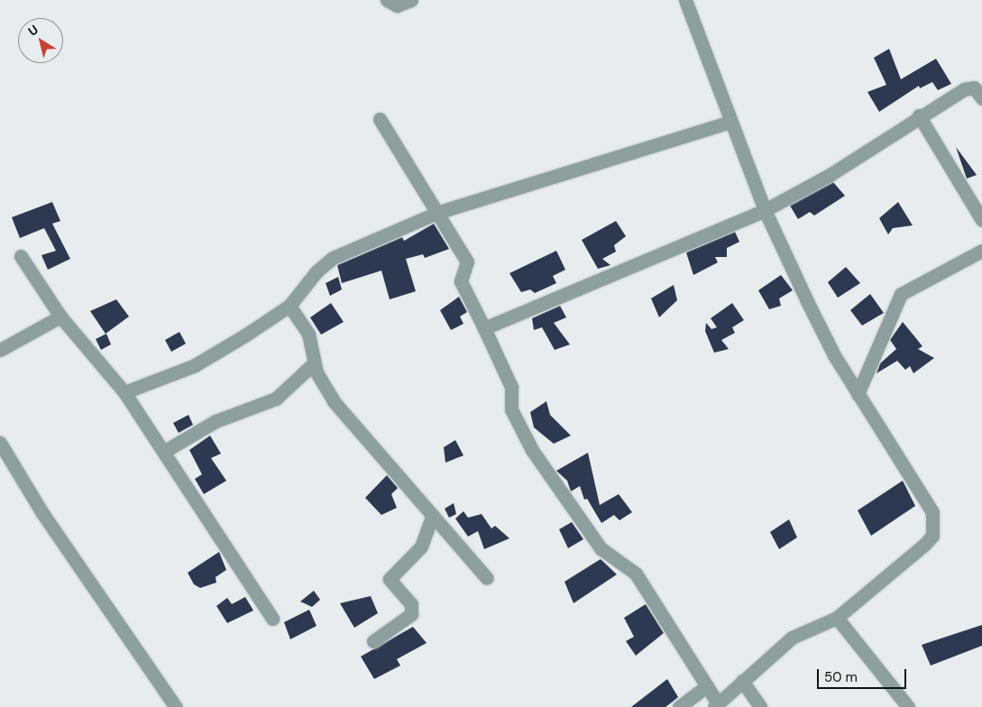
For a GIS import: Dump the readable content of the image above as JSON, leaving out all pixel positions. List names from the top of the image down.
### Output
{
  "scale_bar": "50 m",
  "north": "top left"
}
